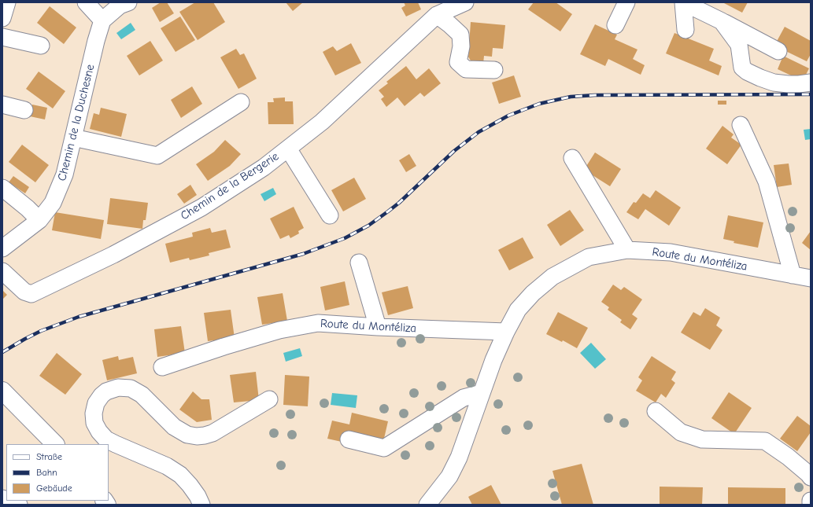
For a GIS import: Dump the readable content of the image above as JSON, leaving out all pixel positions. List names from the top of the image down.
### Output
{
  "streets": {
    "street": ["Chemin de la Duchesne", "Chemin de la Bergerie", "Route du Montéliza"]
  },
  "legend": ["Straße", "Bahn", "Gebäude"]
}
